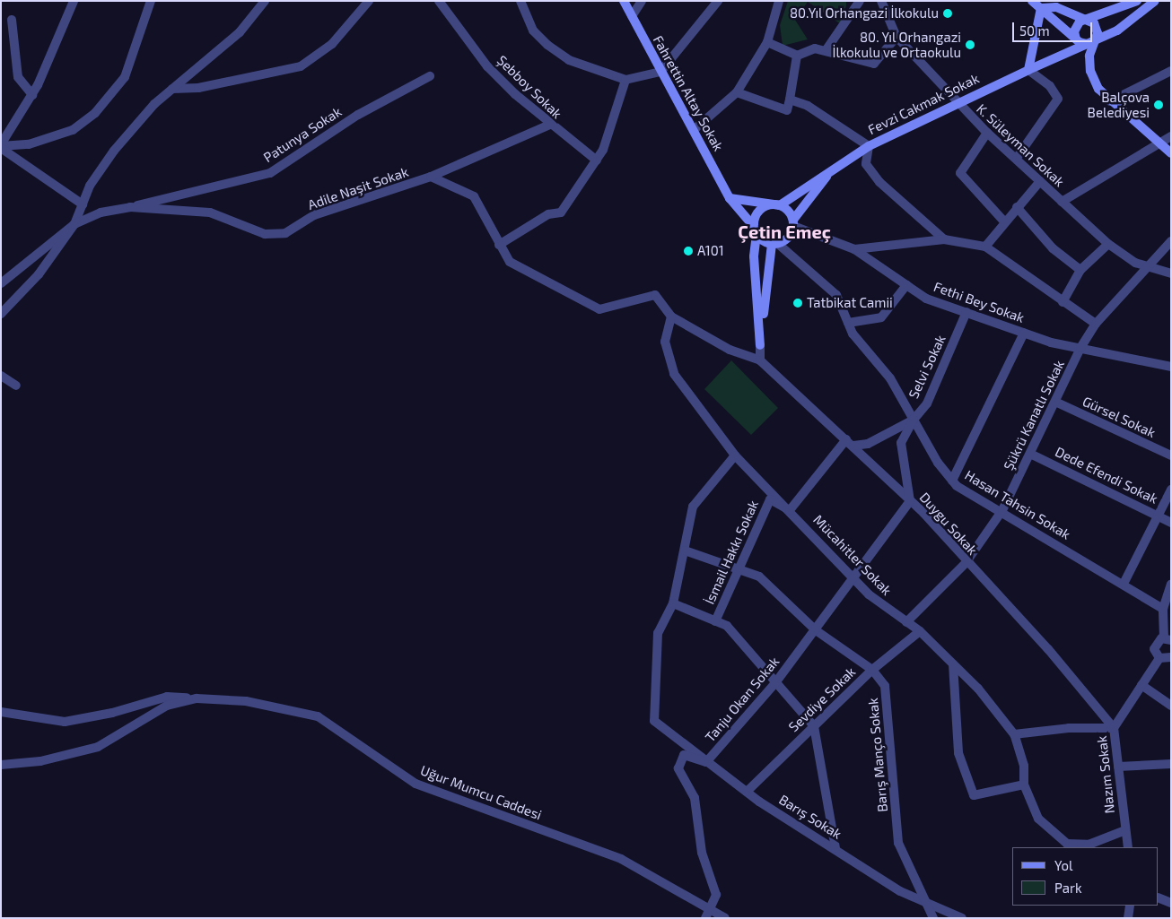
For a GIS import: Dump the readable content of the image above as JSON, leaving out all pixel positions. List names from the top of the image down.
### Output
{
  "streets": {
    "street": [
      "Şebboy Sokak",
      "Fahrettin Altay Sokak",
      "Fevzi Cakmak Sokak",
      "Patunya Sokak",
      "K. Süleyman Sokak",
      "Adile Naşit Sokak",
      "Fethi Bey Sokak",
      "Selvi Sokak",
      "Şükrü Kanatlı Sokak",
      "Gürsel Sokak",
      "Dede Efendi Sokak",
      "Hasan Tahsin Sokak",
      "Duygu Sokak",
      "İsmail Hakkı Sokak",
      "Mücahitler Sokak",
      "Tanju Okan Sokak",
      "Sevdiye Sokak",
      "Barış Manço Sokak",
      "Nazım Sokak",
      "Uğur Mumcu Caddesi",
      "Barış Sokak"
    ]
  },
  "crossings": [
    ["Şebboy Sokak", "Adile Naşit Sokak"],
    ["Fahrettin Altay Sokak", "Fevzi Cakmak Sokak"],
    ["Fahrettin Altay Sokak", "Fethi Bey Sokak"],
    ["Fahrettin Altay Sokak", "Hasan Tahsin Sokak"],
    ["Fevzi Cakmak Sokak", "K. Süleyman Sokak"],
    ["Fevzi Cakmak Sokak", "Fethi Bey Sokak"],
    ["Fevzi Cakmak Sokak", "Hasan Tahsin Sokak"],
    ["Patunya Sokak", "Adile Naşit Sokak"],
    ["K. Süleyman Sokak", "Şükrü Kanatlı Sokak"],
    ["Fethi Bey Sokak", "Selvi Sokak"],
    ["Fethi Bey Sokak", "Şükrü Kanatlı Sokak"],
    ["Fethi Bey Sokak", "Hasan Tahsin Sokak"],
    ["Selvi Sokak", "Hasan Tahsin Sokak"],
    ["Selvi Sokak", "Duygu Sokak"],
    ["Şükrü Kanatlı Sokak", "Gürsel Sokak"],
    ["Şükrü Kanatlı Sokak", "Dede Efendi Sokak"],
    ["Şükrü Kanatlı Sokak", "Hasan Tahsin Sokak"],
    ["Şükrü Kanatlı Sokak", "Duygu Sokak"],
    ["Şükrü Kanatlı Sokak", "Mücahitler Sokak"],
    ["Duygu Sokak", "Tanju Okan Sokak"],
    ["Duygu Sokak", "Nazım Sokak"],
    ["İsmail Hakkı Sokak", "Mücahitler Sokak"],
    ["İsmail Hakkı Sokak", "Barış Manço Sokak"],
    ["Mücahitler Sokak", "Tanju Okan Sokak"],
    ["Mücahitler Sokak", "Sevdiye Sokak"],
    ["Tanju Okan Sokak", "Barış Manço Sokak"],
    ["Tanju Okan Sokak", "Uğur Mumcu Caddesi"],
    ["Tanju Okan Sokak", "Barış Sokak"],
    ["Sevdiye Sokak", "Barış Manço Sokak"],
    ["Sevdiye Sokak", "Barış Sokak"],
    ["Barış Manço Sokak", "Barış Sokak"]
  ],
  "districts": ["Çetin Emeç"],
  "places": [
    "80.Yıl Orhangazi İlkokulu",
    "80. Yıl Orhangazi İlkokulu ve Ortaokulu",
    "Balçova Belediyesi",
    "A101",
    "Tatbikat Camii"
  ],
  "legend": ["Yol", "Park"],
  "scale_bar": "50 m"
}
